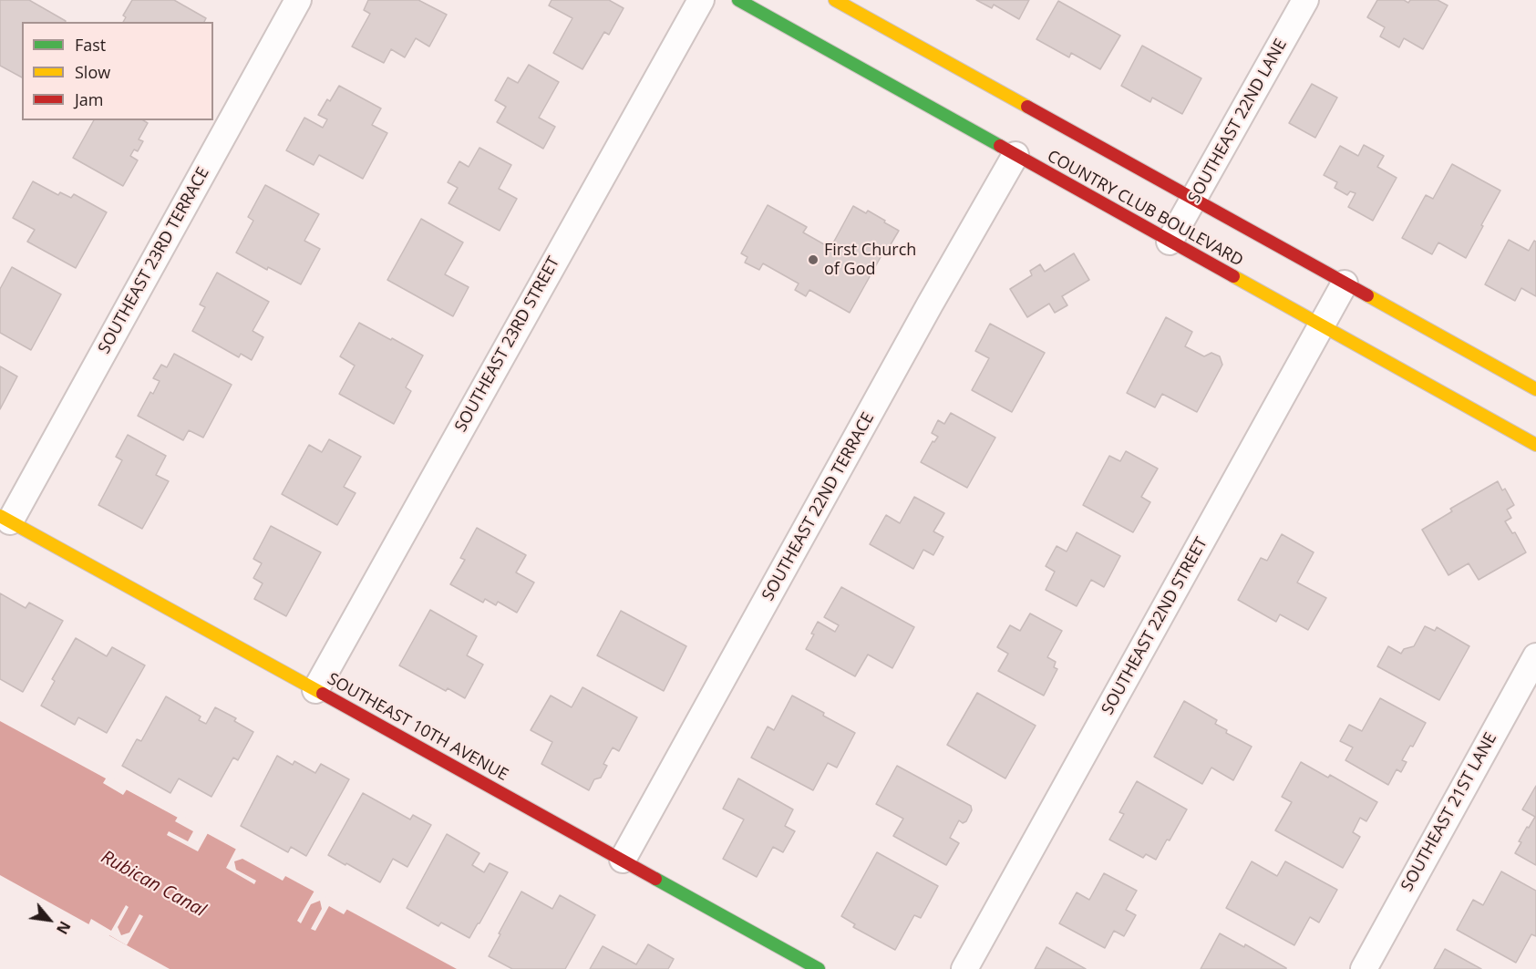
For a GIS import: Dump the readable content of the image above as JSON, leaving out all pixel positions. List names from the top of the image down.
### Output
{
  "streets": {
    "main road": ["COUNTRY CLUB BOULEVARD", "SOUTHEAST 10TH AVENUE"],
    "street": [
      "SOUTHEAST 22ND LANE",
      "SOUTHEAST 23RD TERRACE",
      "SOUTHEAST 23RD STREET",
      "SOUTHEAST 22ND TERRACE",
      "SOUTHEAST 22ND STREET",
      "SOUTHEAST 21ST LANE"
    ]
  },
  "crossings": [
    ["SOUTHEAST 22ND LANE", "COUNTRY CLUB BOULEVARD"],
    ["COUNTRY CLUB BOULEVARD", "SOUTHEAST 22ND TERRACE"],
    ["COUNTRY CLUB BOULEVARD", "SOUTHEAST 22ND STREET"],
    ["SOUTHEAST 23RD TERRACE", "SOUTHEAST 10TH AVENUE"],
    ["SOUTHEAST 23RD STREET", "SOUTHEAST 10TH AVENUE"],
    ["SOUTHEAST 22ND TERRACE", "SOUTHEAST 10TH AVENUE"]
  ],
  "water": ["Rubican Canal"],
  "places": ["First Church of God"],
  "legend": ["Fast", "Slow", "Jam"],
  "north": "bottom right"
}
